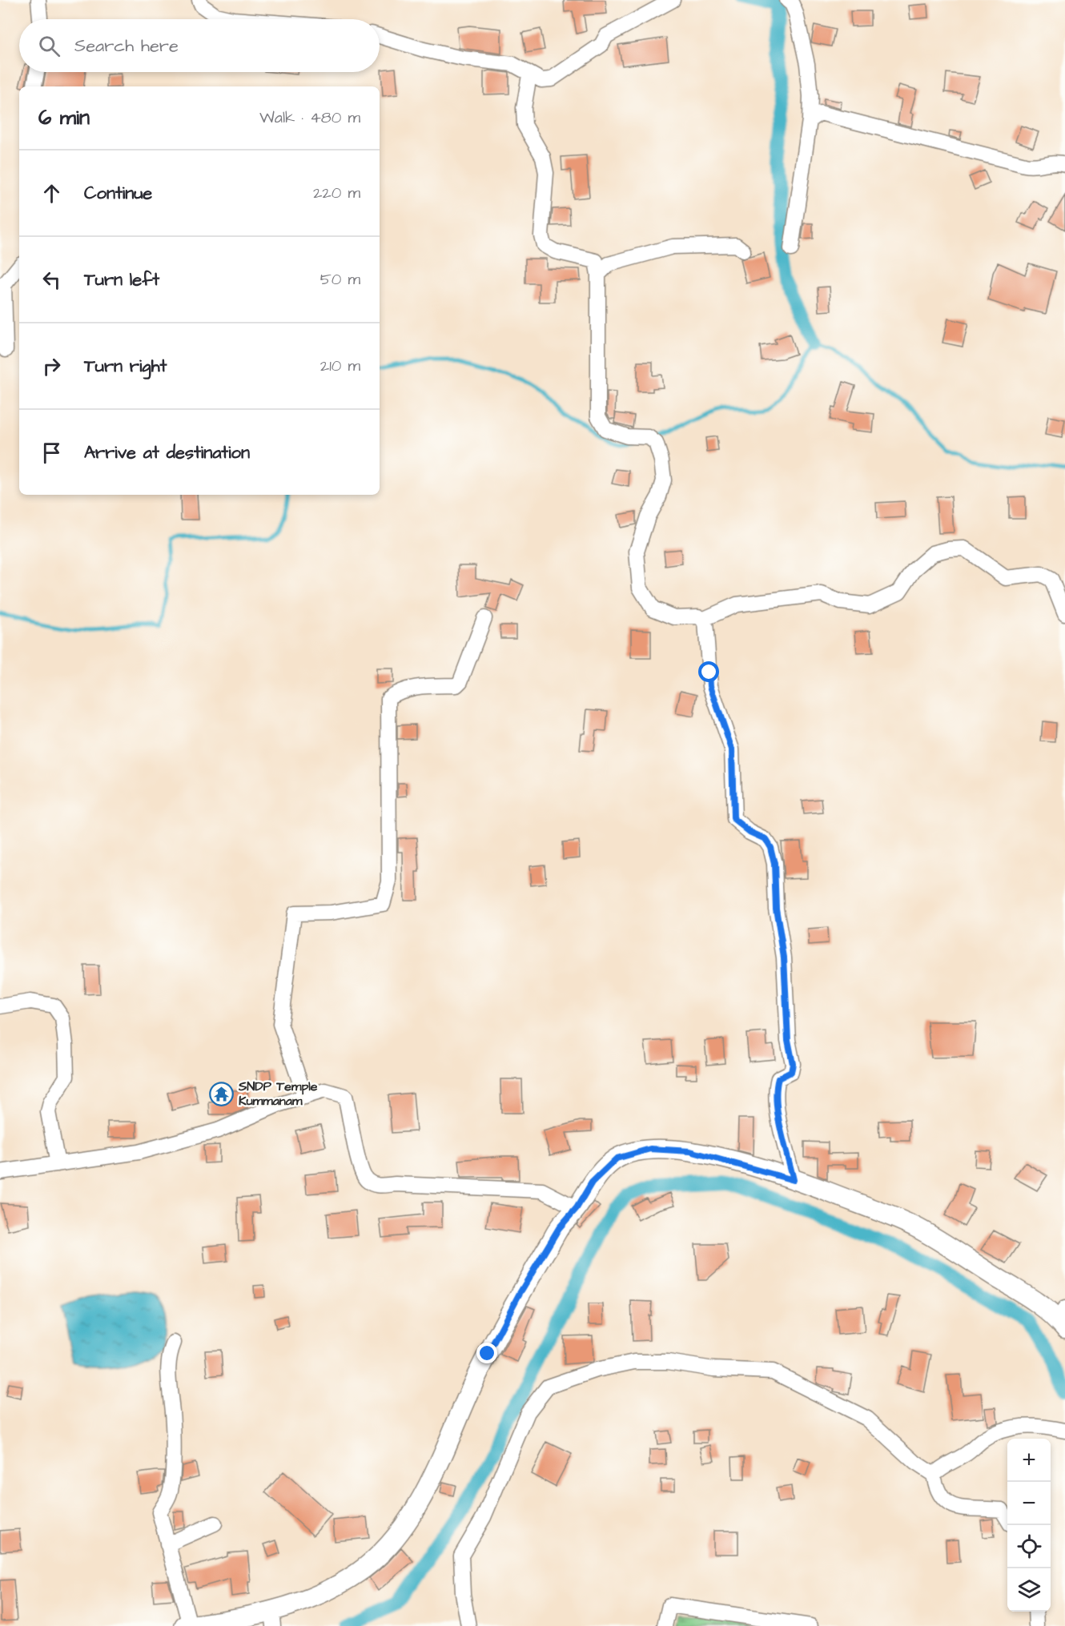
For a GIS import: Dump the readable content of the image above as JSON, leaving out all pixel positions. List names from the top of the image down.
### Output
{
  "places": {
    "temple": ["SNDP Temple Kummanam"]
  },
  "page": {
    "search": "Search here",
    "heading": ["6 min", "Walk · 480 m"],
    "list": [
      ["Continue", "220 m"],
      ["Turn left", "50 m"],
      ["Turn right", "210 m"],
      "Arrive at destination"
    ],
    "map_buttons": ["+", "−"]
  }
}
